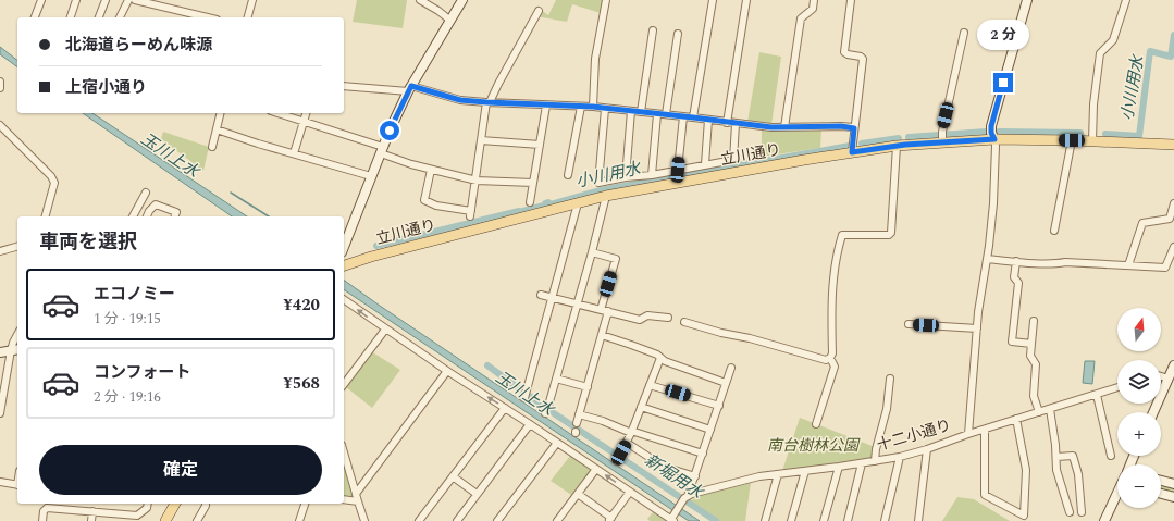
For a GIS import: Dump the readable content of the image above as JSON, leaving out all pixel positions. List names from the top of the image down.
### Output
{
  "streets": {
    "main road": ["立川通り"],
    "street": ["十二小通り"]
  },
  "water": ["小川用水", "玉川上水", "新堀用水"],
  "parks": ["南台樹林公園"],
  "north": "top",
  "page": {
    "banner": ["北海道らーめん味源", "上宿小通り"],
    "bubble": "2 分",
    "heading": "車両を選択",
    "list": [
      {
        "name": "エコノミー",
        "note": "1 分 · 19:15",
        "value": "¥420"
      },
      {
        "name": "コンフォート",
        "note": "2 分 · 19:16",
        "value": "¥568"
      }
    ],
    "map_buttons": ["+", "−"],
    "buttons": "確定"
  }
}
